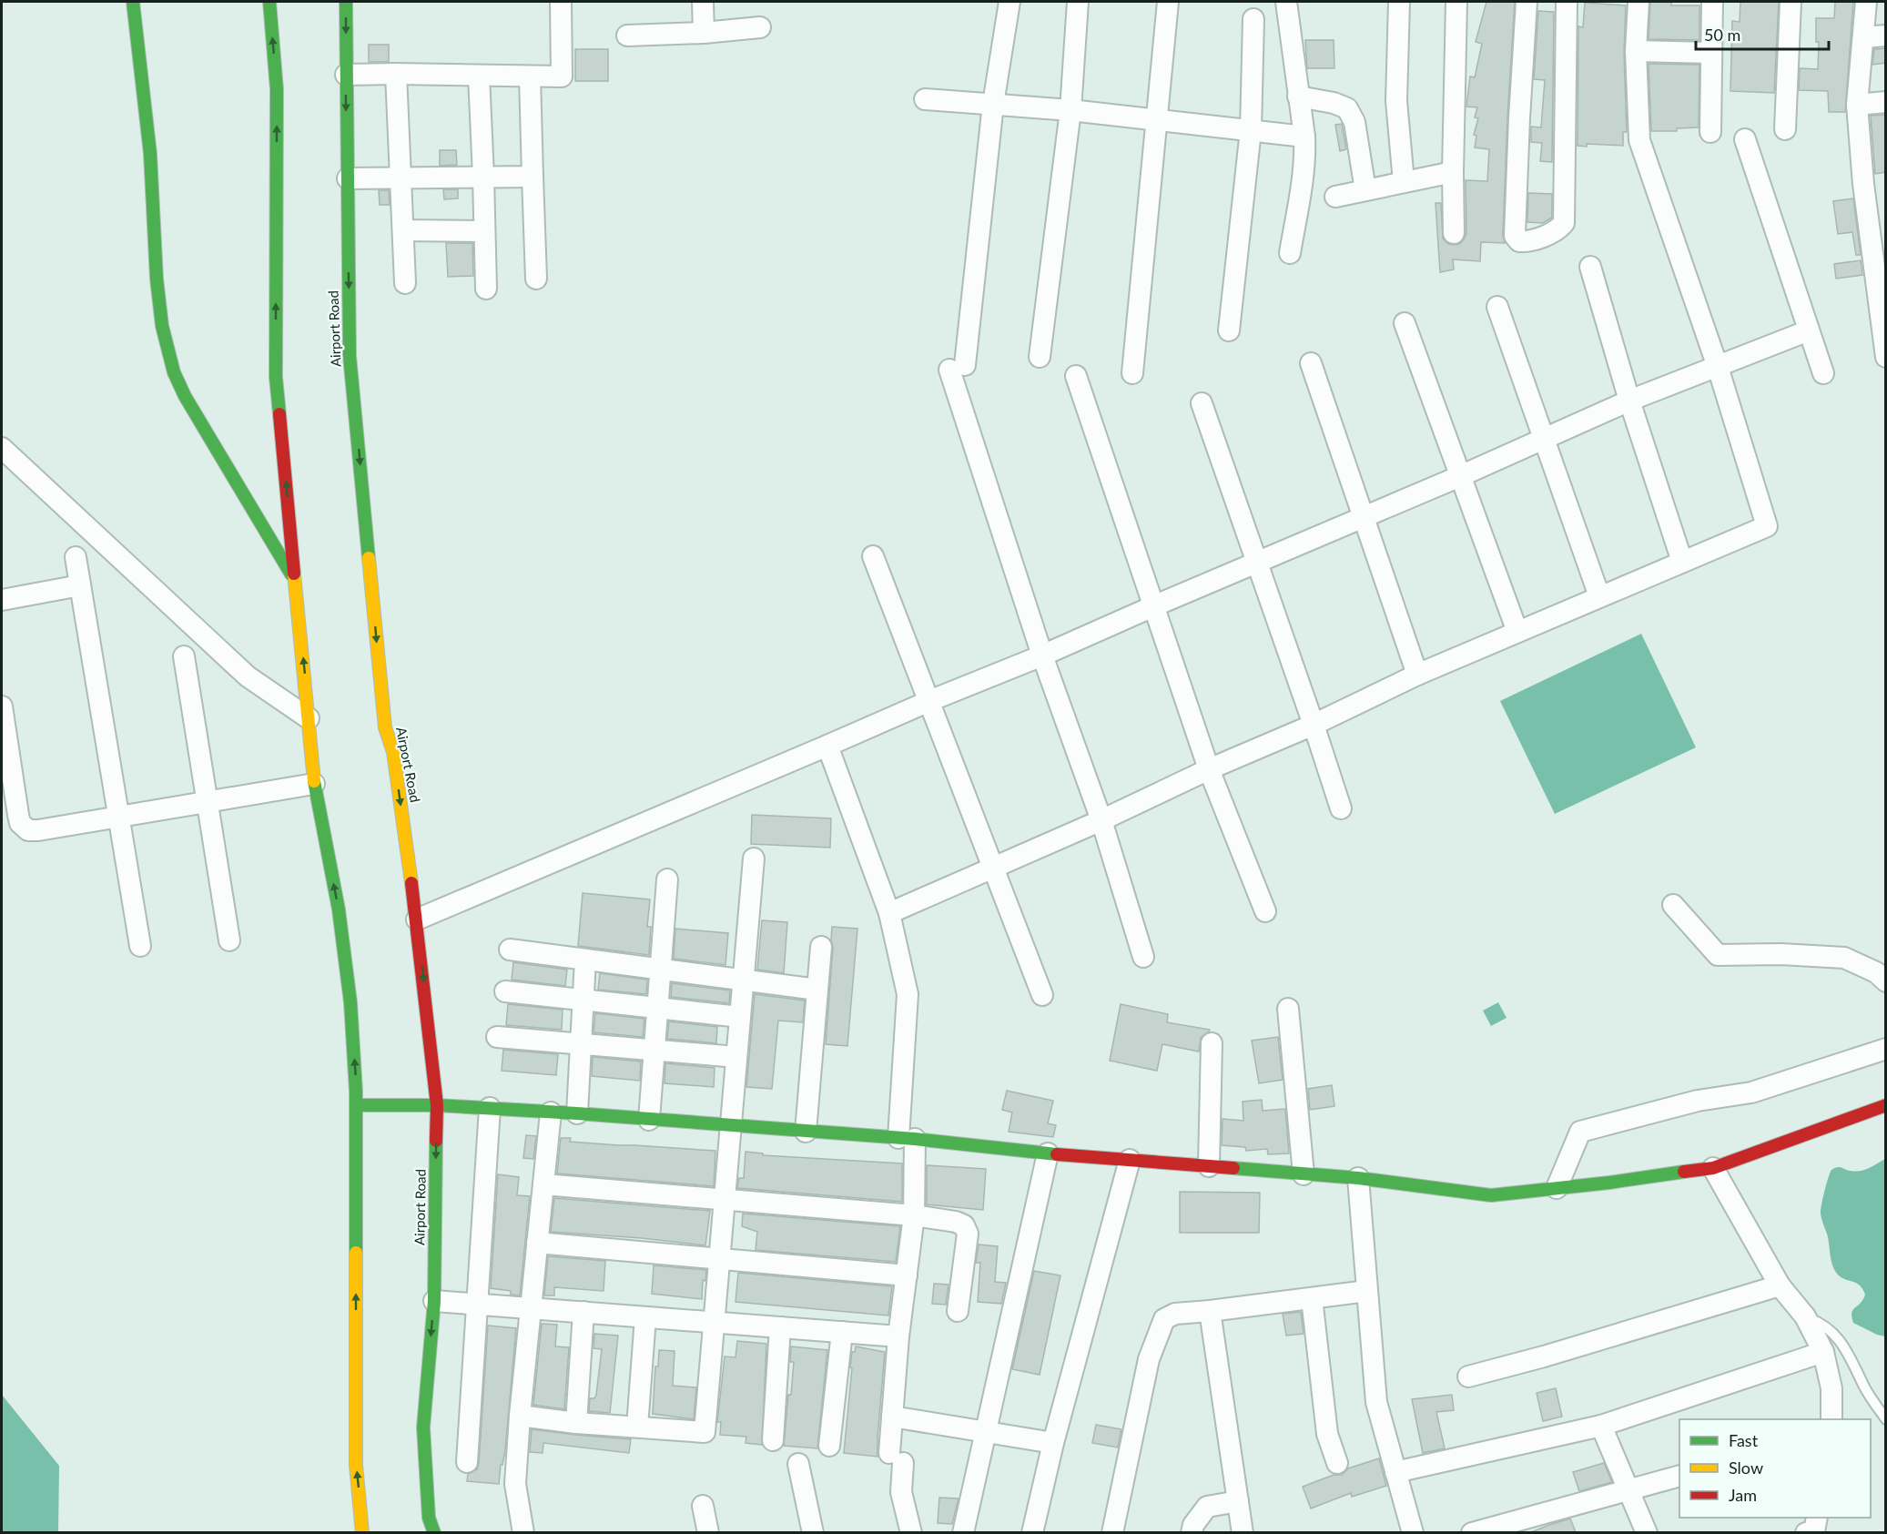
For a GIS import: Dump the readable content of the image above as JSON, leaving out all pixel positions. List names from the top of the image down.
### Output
{
  "streets": {
    "main road": ["Airport Road"]
  },
  "legend": ["Fast", "Slow", "Jam"],
  "scale_bar": "50 m"
}
